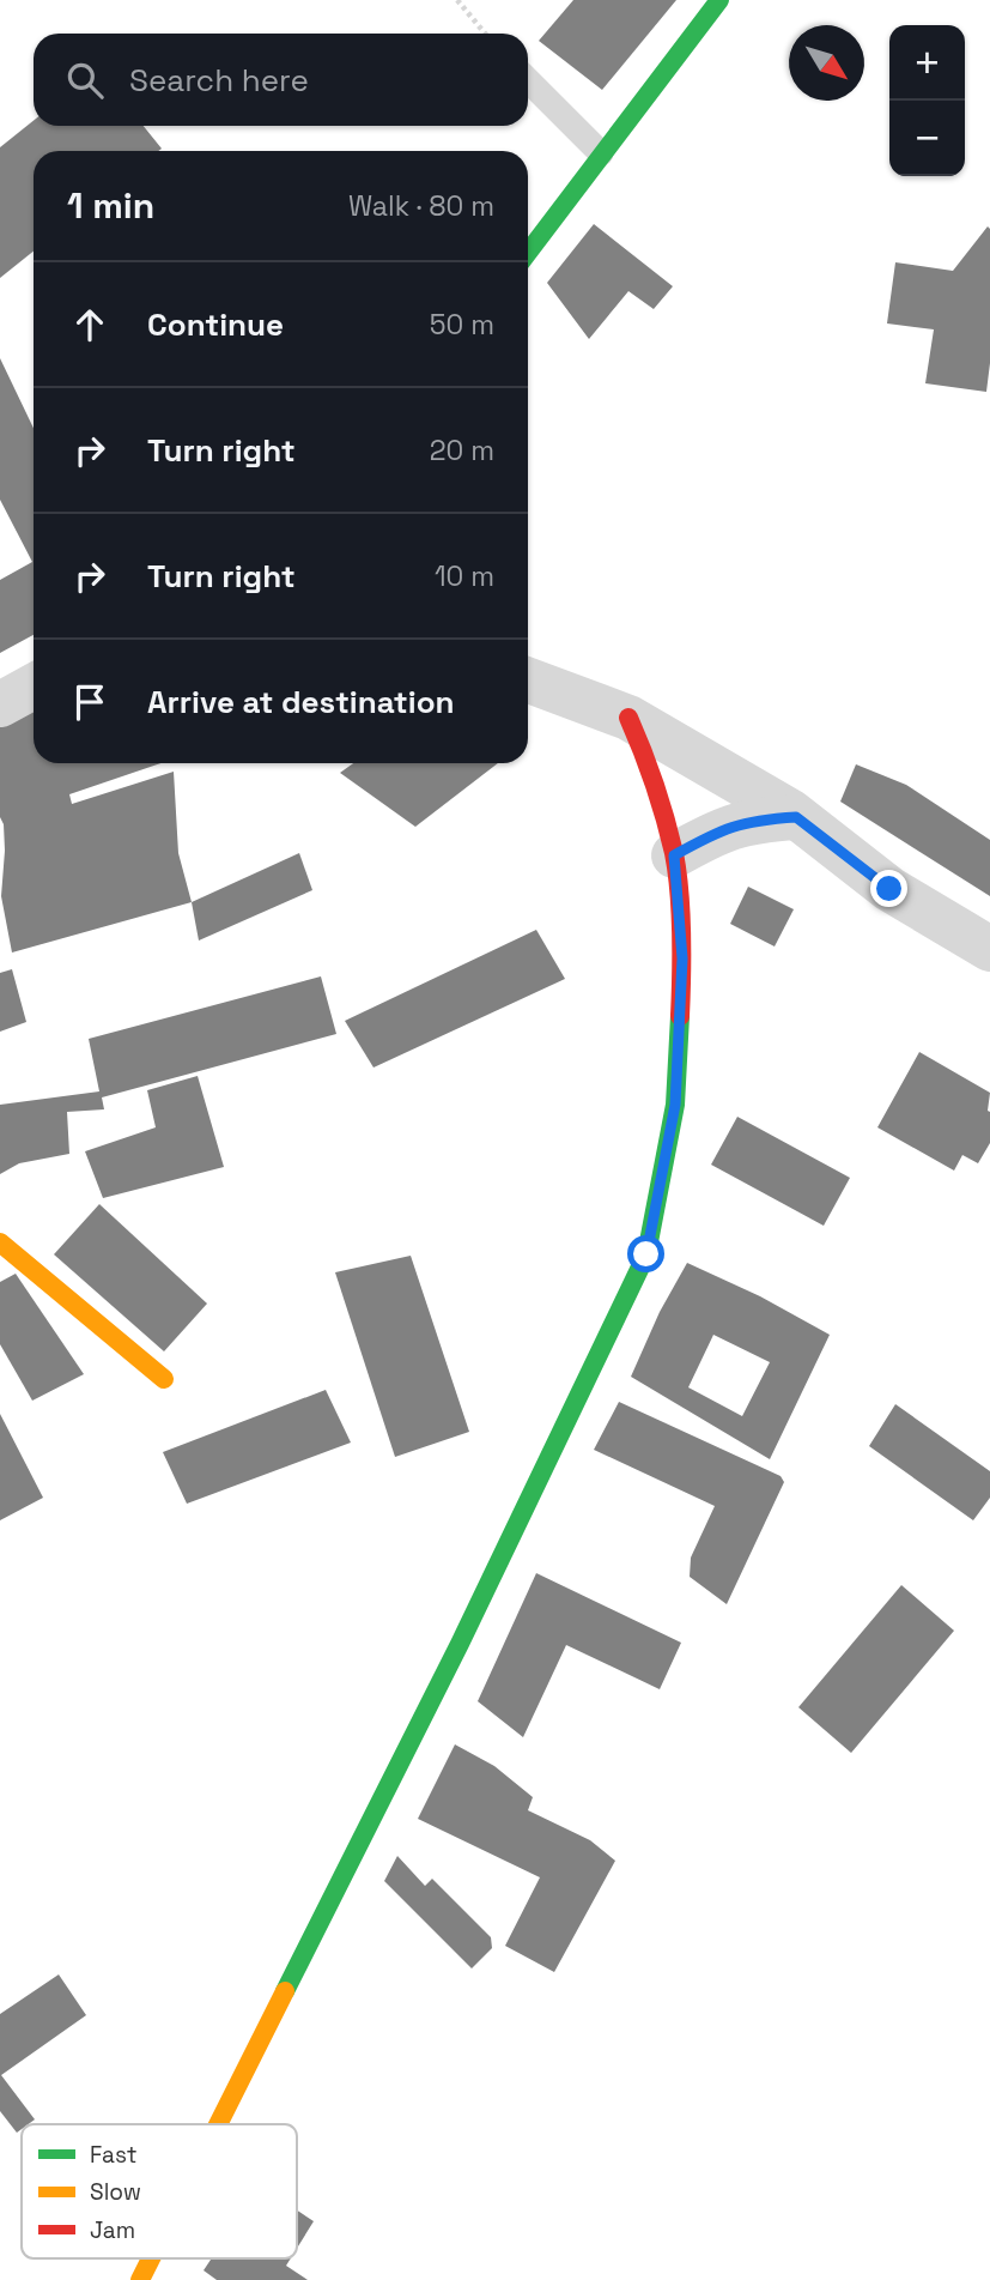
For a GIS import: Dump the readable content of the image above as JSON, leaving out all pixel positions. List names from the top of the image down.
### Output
{
  "legend": ["Fast", "Slow", "Jam"],
  "north": "bottom right",
  "page": {
    "map_buttons": ["+", "−"],
    "search": "Search here",
    "heading": ["1 min", "Walk · 80 m"],
    "list": [
      ["Continue", "50 m"],
      ["Turn right", "20 m"],
      ["Turn right", "10 m"],
      "Arrive at destination"
    ]
  }
}
